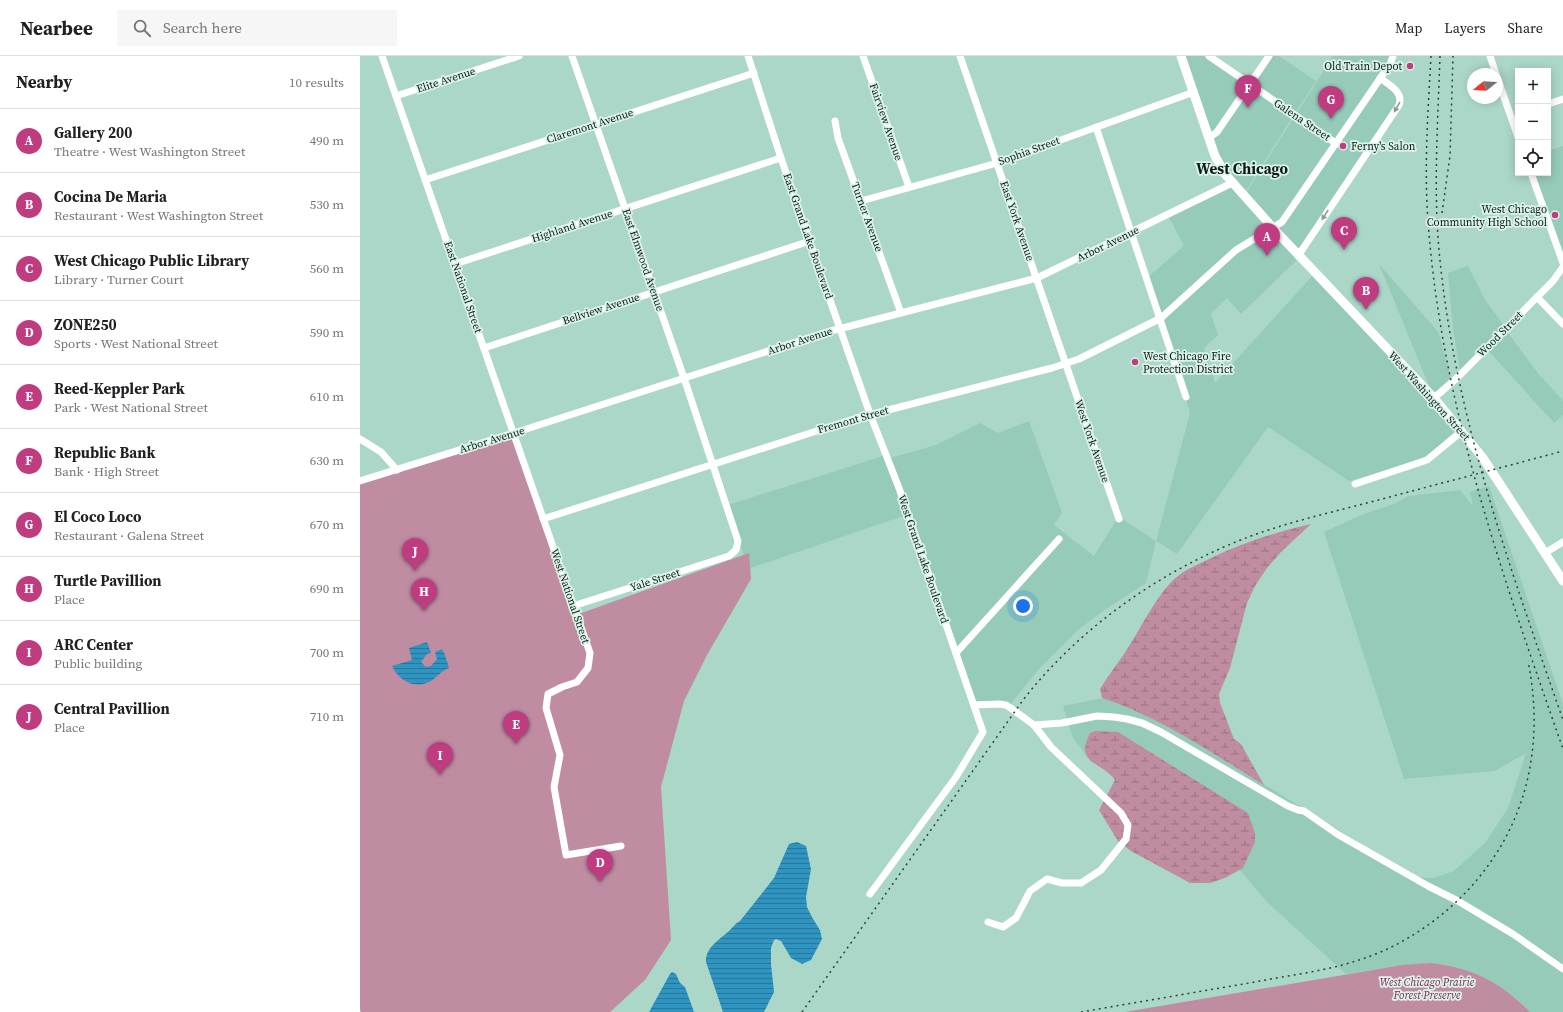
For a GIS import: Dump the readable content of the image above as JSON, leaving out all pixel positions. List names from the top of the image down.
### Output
{
  "streets": {
    "main road": ["West Washington Street"],
    "street": [
      "Elite Avenue",
      "Galena Street",
      "Fairview Avenue",
      "Claremont Avenue",
      "Sophia Street",
      "Turner Avenue",
      "East York Avenue",
      "Highland Avenue",
      "East Grand Lake Boulevard",
      "Arbor Avenue",
      "East Elmwood Avenue",
      "East National Street",
      "Bellview Avenue",
      "Wood Street",
      "Fremont Street",
      "West York Avenue",
      "West Grand Lake Boulevard",
      "Yale Street",
      "West National Street"
    ]
  },
  "crossings": [
    ["Elite Avenue", "East National Street"],
    ["Galena Street", "Fremont Street"],
    ["Fairview Avenue", "Sophia Street"],
    ["Claremont Avenue", "East Grand Lake Boulevard"],
    ["Claremont Avenue", "East Elmwood Avenue"],
    ["Claremont Avenue", "East National Street"],
    ["Sophia Street", "Turner Avenue"],
    ["Sophia Street", "East York Avenue"],
    ["Sophia Street", "West Washington Street"],
    ["Turner Avenue", "Arbor Avenue"],
    ["East York Avenue", "Arbor Avenue"],
    ["East York Avenue", "Fremont Street"],
    ["East York Avenue", "West York Avenue"],
    ["Highland Avenue", "East Grand Lake Boulevard"],
    ["Highland Avenue", "East Elmwood Avenue"],
    ["Highland Avenue", "East National Street"],
    ["East Grand Lake Boulevard", "Arbor Avenue"],
    ["East Grand Lake Boulevard", "Bellview Avenue"],
    ["East Grand Lake Boulevard", "Fremont Street"],
    ["East Grand Lake Boulevard", "West Grand Lake Boulevard"],
    ["Arbor Avenue", "East Elmwood Avenue"],
    ["Arbor Avenue", "East National Street"],
    ["Arbor Avenue", "West Washington Street"],
    ["East Elmwood Avenue", "Bellview Avenue"],
    ["East Elmwood Avenue", "Fremont Street"],
    ["East Elmwood Avenue", "Yale Street"],
    ["East National Street", "Bellview Avenue"],
    ["East National Street", "Fremont Street"],
    ["East National Street", "West National Street"],
    ["Wood Street", "West Washington Street"],
    ["West Washington Street", "Fremont Street"],
    ["Fremont Street", "West York Avenue"],
    ["Fremont Street", "West Grand Lake Boulevard"],
    ["Fremont Street", "West National Street"],
    ["Yale Street", "West National Street"]
  ],
  "districts": ["West Chicago"],
  "parks": ["West Chicago Prairie Forest Preserve"],
  "places": [
    "Old Train Depot",
    "Ferny's Salon",
    "West Chicago Community High School",
    "West Chicago Fire Protection District"
  ],
  "north": "left",
  "page": {
    "header": "Nearbee",
    "search": "Search here",
    "nav": ["Map", "Layers", "Share"],
    "heading": ["Nearby", "10 results"],
    "map_buttons": ["+", "−"],
    "pins": [
      "F",
      "G",
      "C",
      "A",
      "B",
      "J",
      "H",
      "E",
      "I",
      "D"
    ],
    "list": [
      {
        "mark": "A",
        "name": "Gallery 200",
        "note": "Theatre · West Washington Street",
        "value": "490 m"
      },
      {
        "mark": "B",
        "name": "Cocina De Maria",
        "note": "Restaurant · West Washington Street",
        "value": "530 m"
      },
      {
        "mark": "C",
        "name": "West Chicago Public Library",
        "note": "Library · Turner Court",
        "value": "560 m"
      },
      {
        "mark": "D",
        "name": "ZONE250",
        "note": "Sports · West National Street",
        "value": "590 m"
      },
      {
        "mark": "E",
        "name": "Reed-Keppler Park",
        "note": "Park · West National Street",
        "value": "610 m"
      },
      {
        "mark": "F",
        "name": "Republic Bank",
        "note": "Bank · High Street",
        "value": "630 m"
      },
      {
        "mark": "G",
        "name": "El Coco Loco",
        "note": "Restaurant · Galena Street",
        "value": "670 m"
      },
      {
        "mark": "H",
        "name": "Turtle Pavillion",
        "note": "Place",
        "value": "690 m"
      },
      {
        "mark": "I",
        "name": "ARC Center",
        "note": "Public building",
        "value": "700 m"
      },
      {
        "mark": "J",
        "name": "Central Pavillion",
        "note": "Place",
        "value": "710 m"
      }
    ]
  }
}
